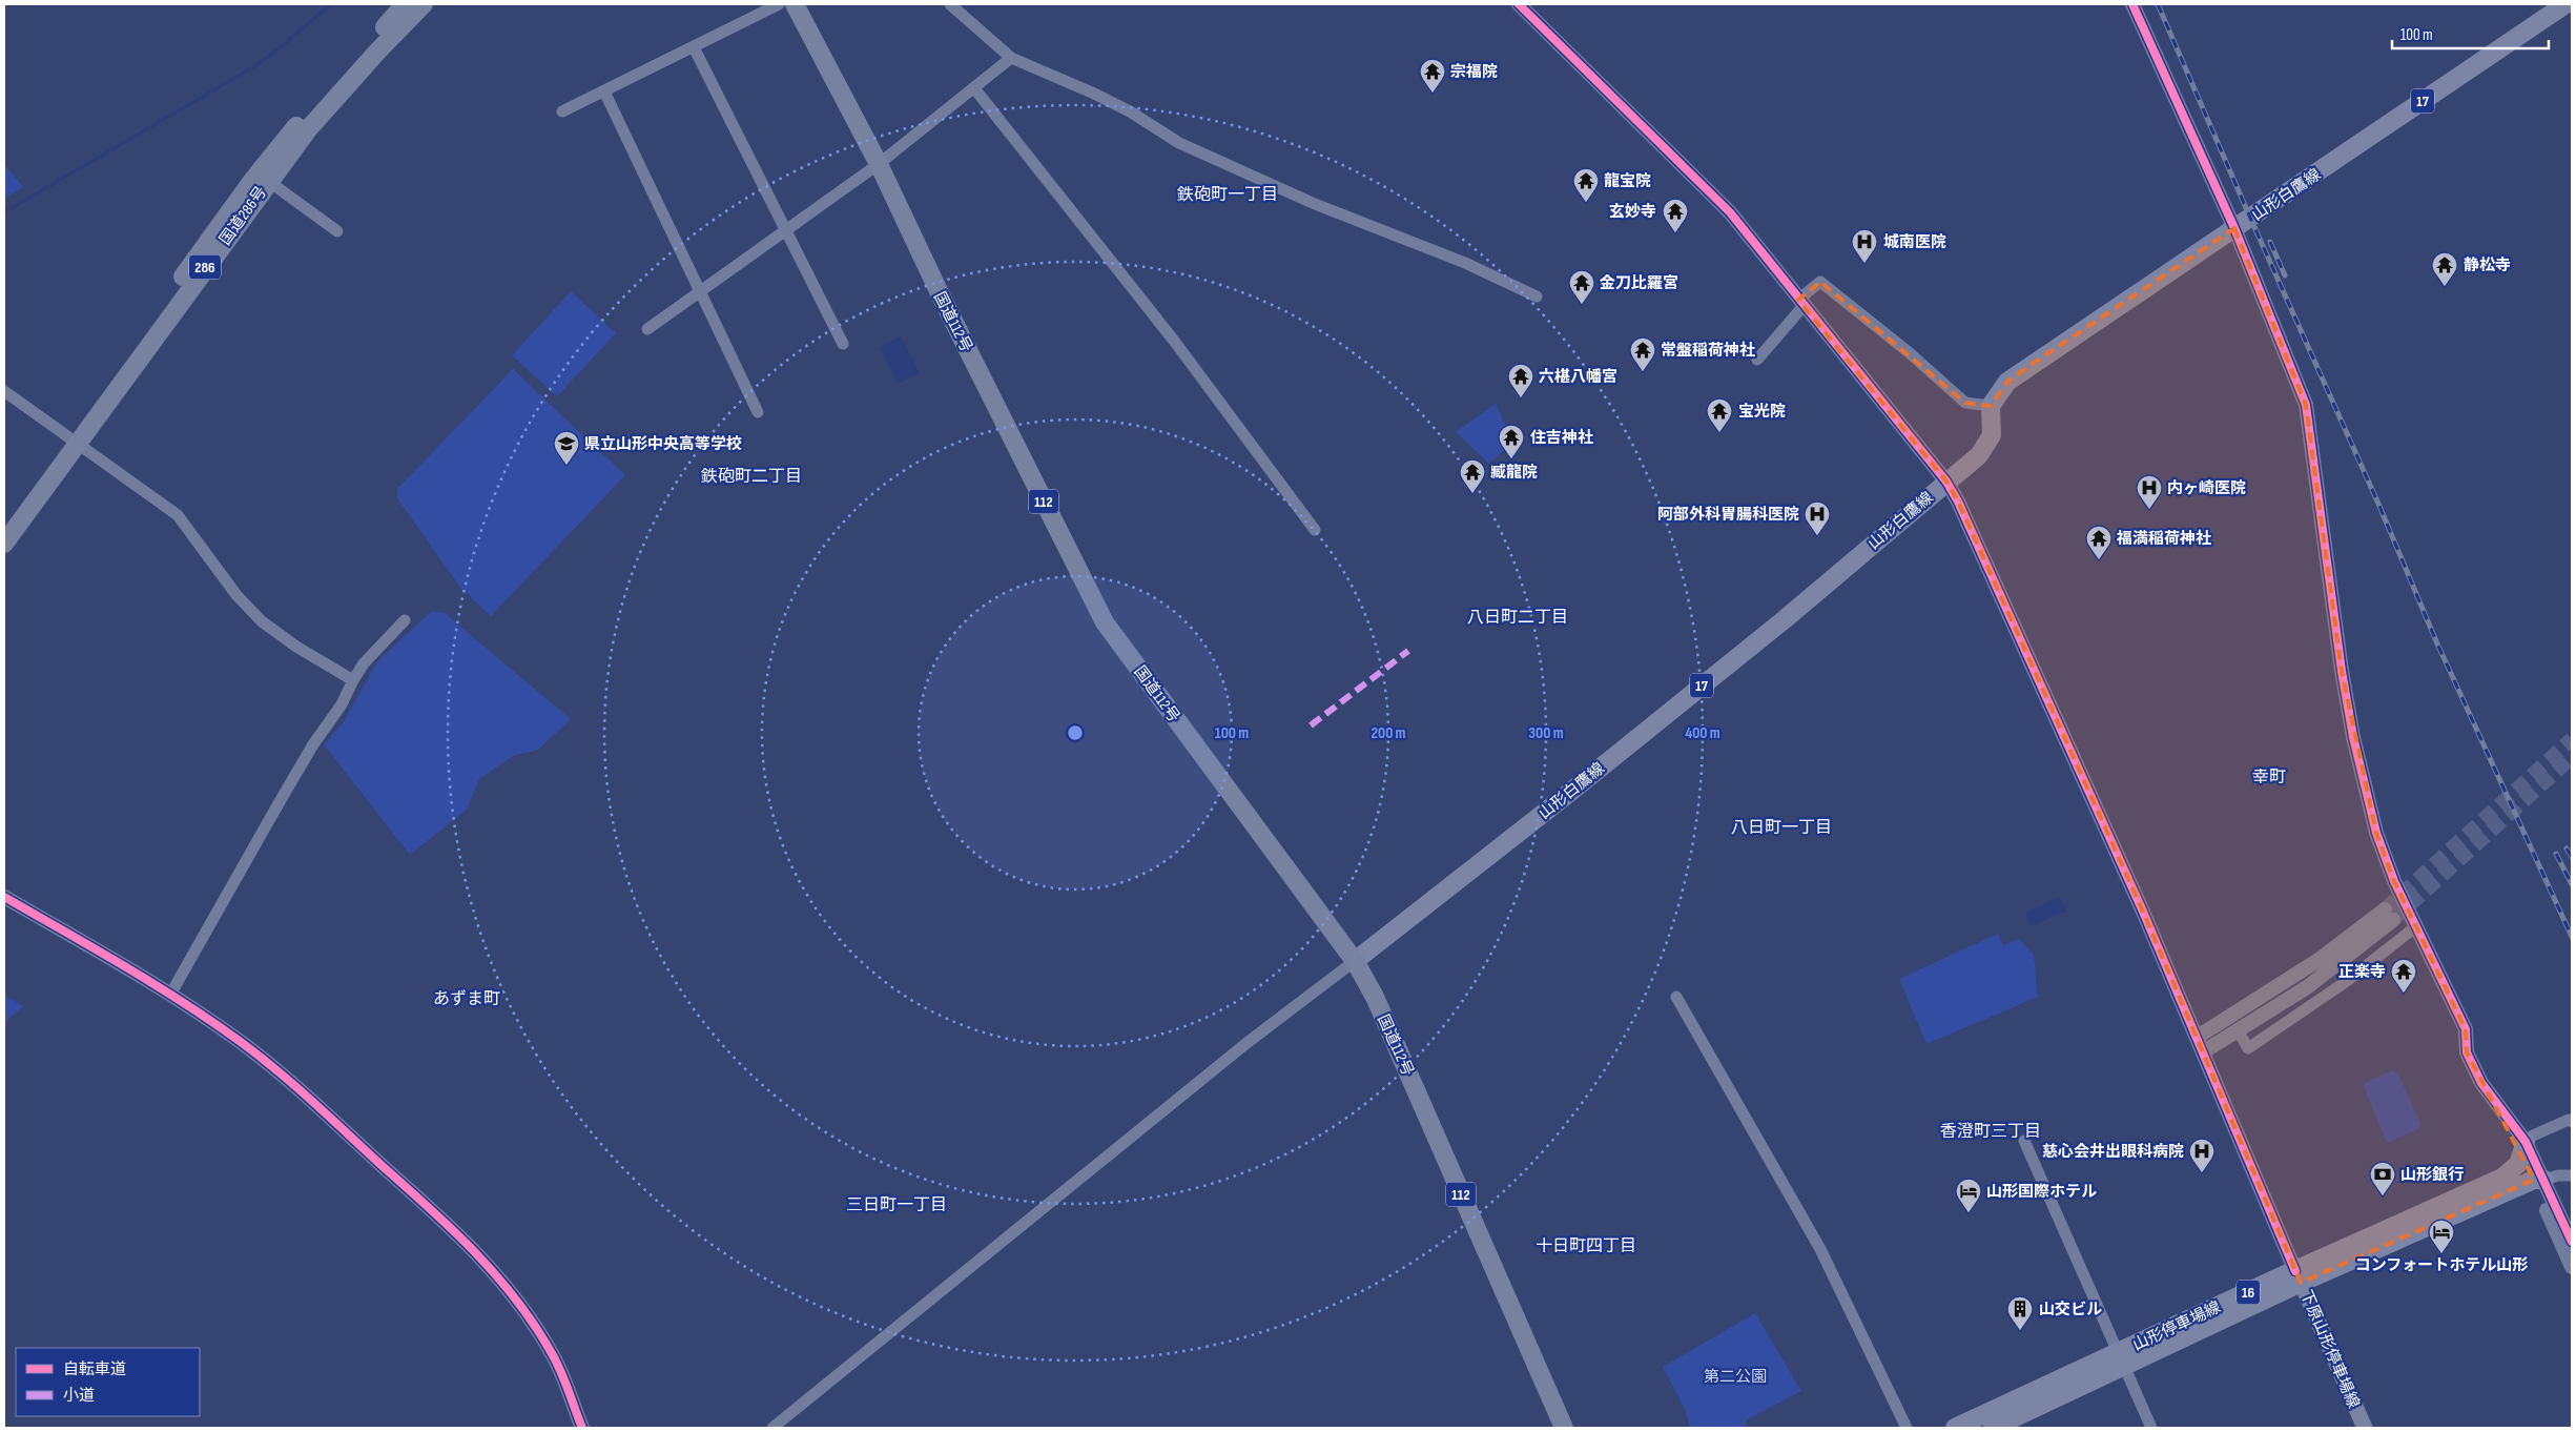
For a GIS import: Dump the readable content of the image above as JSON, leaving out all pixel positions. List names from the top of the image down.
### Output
{
  "streets": {
    "highway": [
      "国道286号",
      "286",
      "国道112号",
      "112"
    ],
    "main road": [
      "17",
      "山形白鷹線",
      "16",
      "山形停車場線",
      "下原山形停車場線"
    ]
  },
  "crossings": [
    ["山形白鷹線", "国道112号"],
    ["山形停車場線", "下原山形停車場線"]
  ],
  "districts": [
    "鉄砲町一丁目",
    "鉄砲町二丁目",
    "八日町二丁目",
    "幸町",
    "八日町一丁目",
    "あずま町",
    "香澄町三丁目",
    "三日町一丁目",
    "十日町四丁目"
  ],
  "parks": ["第二公園"],
  "places": {
    "temple": [
      "宗福院",
      "龍宝院",
      "玄妙寺",
      "静松寺",
      "金刀比羅宮",
      "常盤稲荷神社",
      "六椹八幡宮",
      "宝光院",
      "住吉神社",
      "臧龍院",
      "福満稲荷神社",
      "正楽寺"
    ],
    "hospital": [
      "城南医院",
      "内ヶ崎医院",
      "阿部外科胃腸科医院",
      "慈心会井出眼科病院"
    ],
    "school or university": ["県立山形中央高等学校"],
    "bank": ["山形銀行"],
    "hotel": ["山形国際ホテル", "コンフォートホテル山形"],
    "building": ["山交ビル"]
  },
  "legend": ["自転車道", "小道"],
  "scale_bar": "100 m",
  "rings": [
    "100 m",
    "200 m",
    "300 m",
    "400 m"
  ]
}
